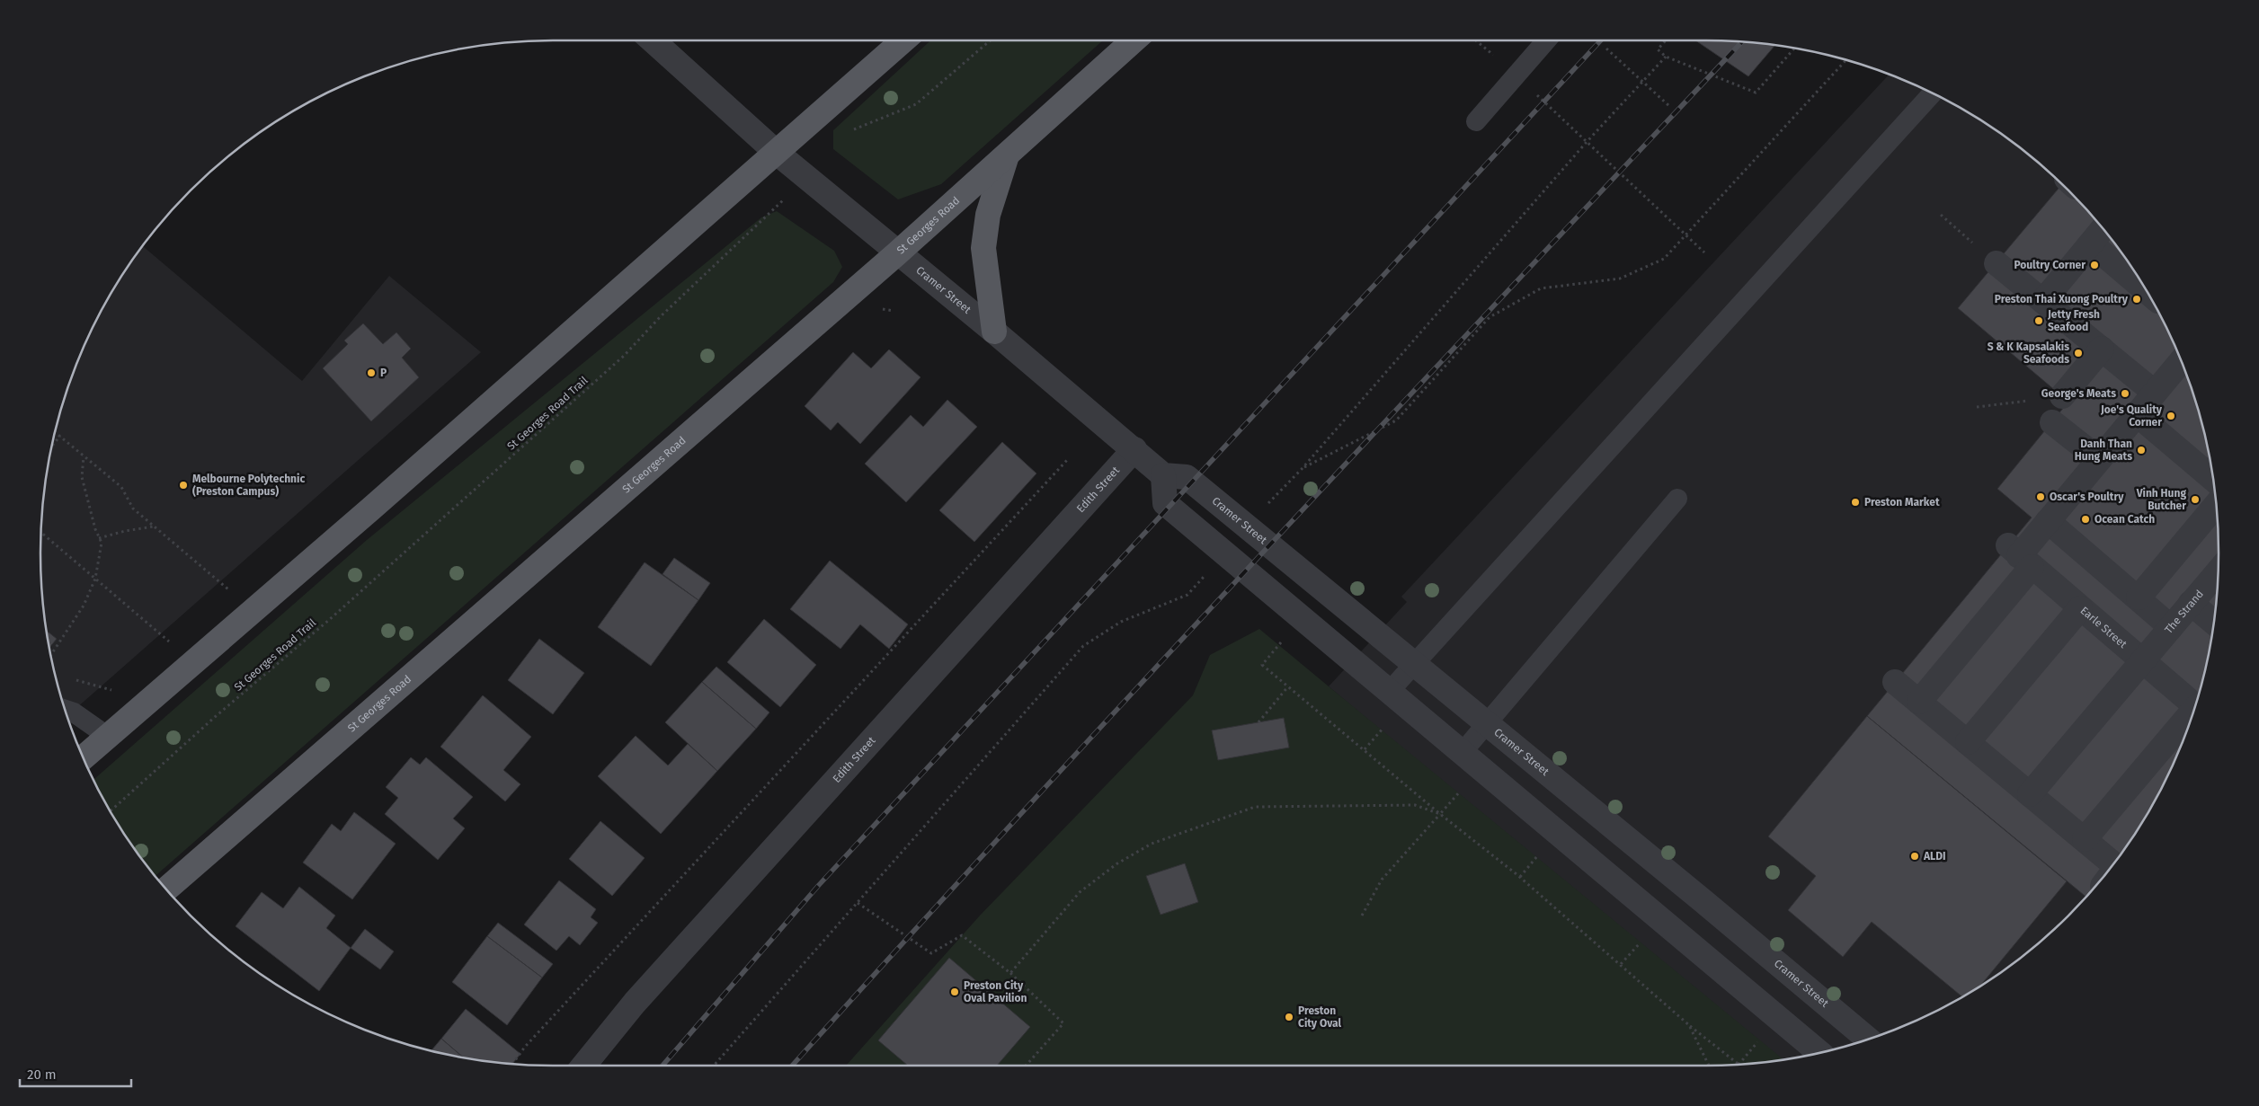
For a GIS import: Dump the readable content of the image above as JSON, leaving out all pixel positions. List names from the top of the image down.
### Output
{
  "streets": {
    "main road": ["St Georges Road"],
    "street": [
      "Cramer Street",
      "Edith Street",
      "The Strand",
      "Earle Street"
    ],
    "path": ["St Georges Road Trail"]
  },
  "crossings": [
    ["St Georges Road", "Cramer Street"],
    ["Cramer Street", "St Georges Road Trail"],
    ["Cramer Street", "Edith Street"],
    ["The Strand", "Earle Street"]
  ],
  "places": [
    "Poultry Corner",
    "Preston Thai Xuong Poultry",
    "Jetty Fresh Seafood",
    "S & K Kapsalakis Seafoods",
    "P",
    "George's Meats",
    "Joe's Quality Corner",
    "Danh Than Hung Meats",
    "Melbourne Polytechnic (Preston Campus)",
    "Oscar's Poultry",
    "Vinh Hung Butcher",
    "Preston Market",
    "Ocean Catch",
    "ALDI",
    "Preston City Oval Pavilion",
    "Preston City Oval"
  ],
  "scale_bar": "20 m"
}
